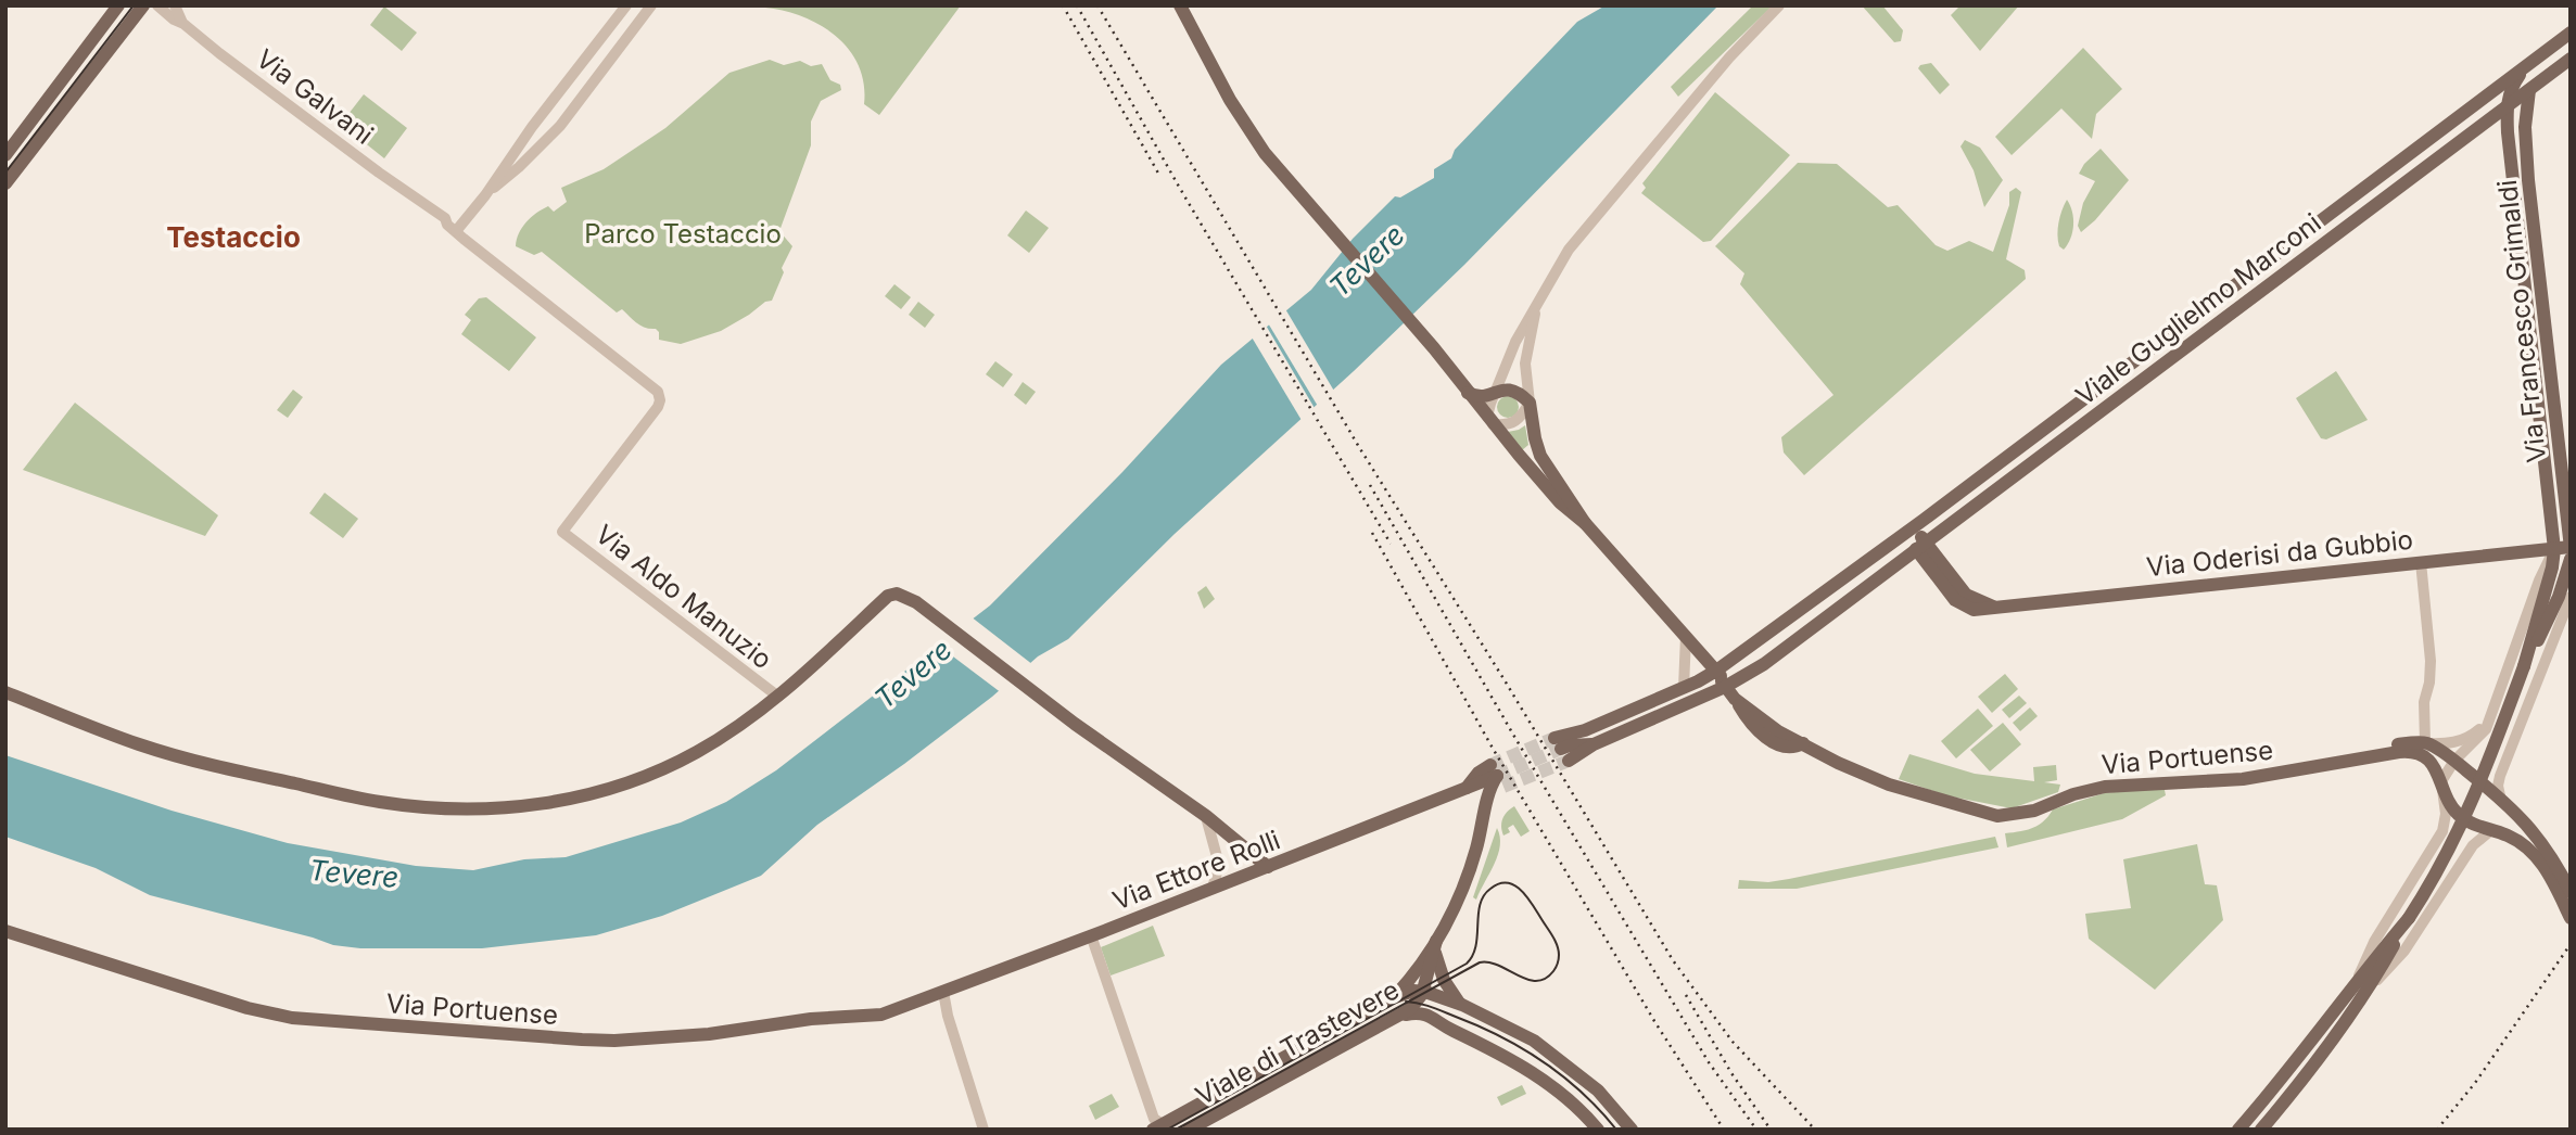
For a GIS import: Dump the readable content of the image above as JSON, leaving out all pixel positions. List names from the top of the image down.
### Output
{
  "streets": {
    "main road": [
      "Viale Guglielmo Marconi",
      "Via Francesco Grimaldi",
      "Via Oderisi da Gubbio",
      "Via Portuense",
      "Via Ettore Rolli",
      "Viale di Trastevere"
    ],
    "street": ["Via Galvani", "Via Aldo Manuzio"]
  },
  "crossings": [
    ["Via Galvani", "Via Aldo Manuzio"],
    ["Viale Guglielmo Marconi", "Via Francesco Grimaldi"],
    ["Viale Guglielmo Marconi", "Via Oderisi da Gubbio"],
    ["Viale Guglielmo Marconi", "Via Portuense"],
    ["Via Francesco Grimaldi", "Via Oderisi da Gubbio"],
    ["Via Portuense", "Via Ettore Rolli"]
  ],
  "districts": ["Testaccio"],
  "water": ["Tevere"],
  "parks": ["Parco Testaccio"]
}
